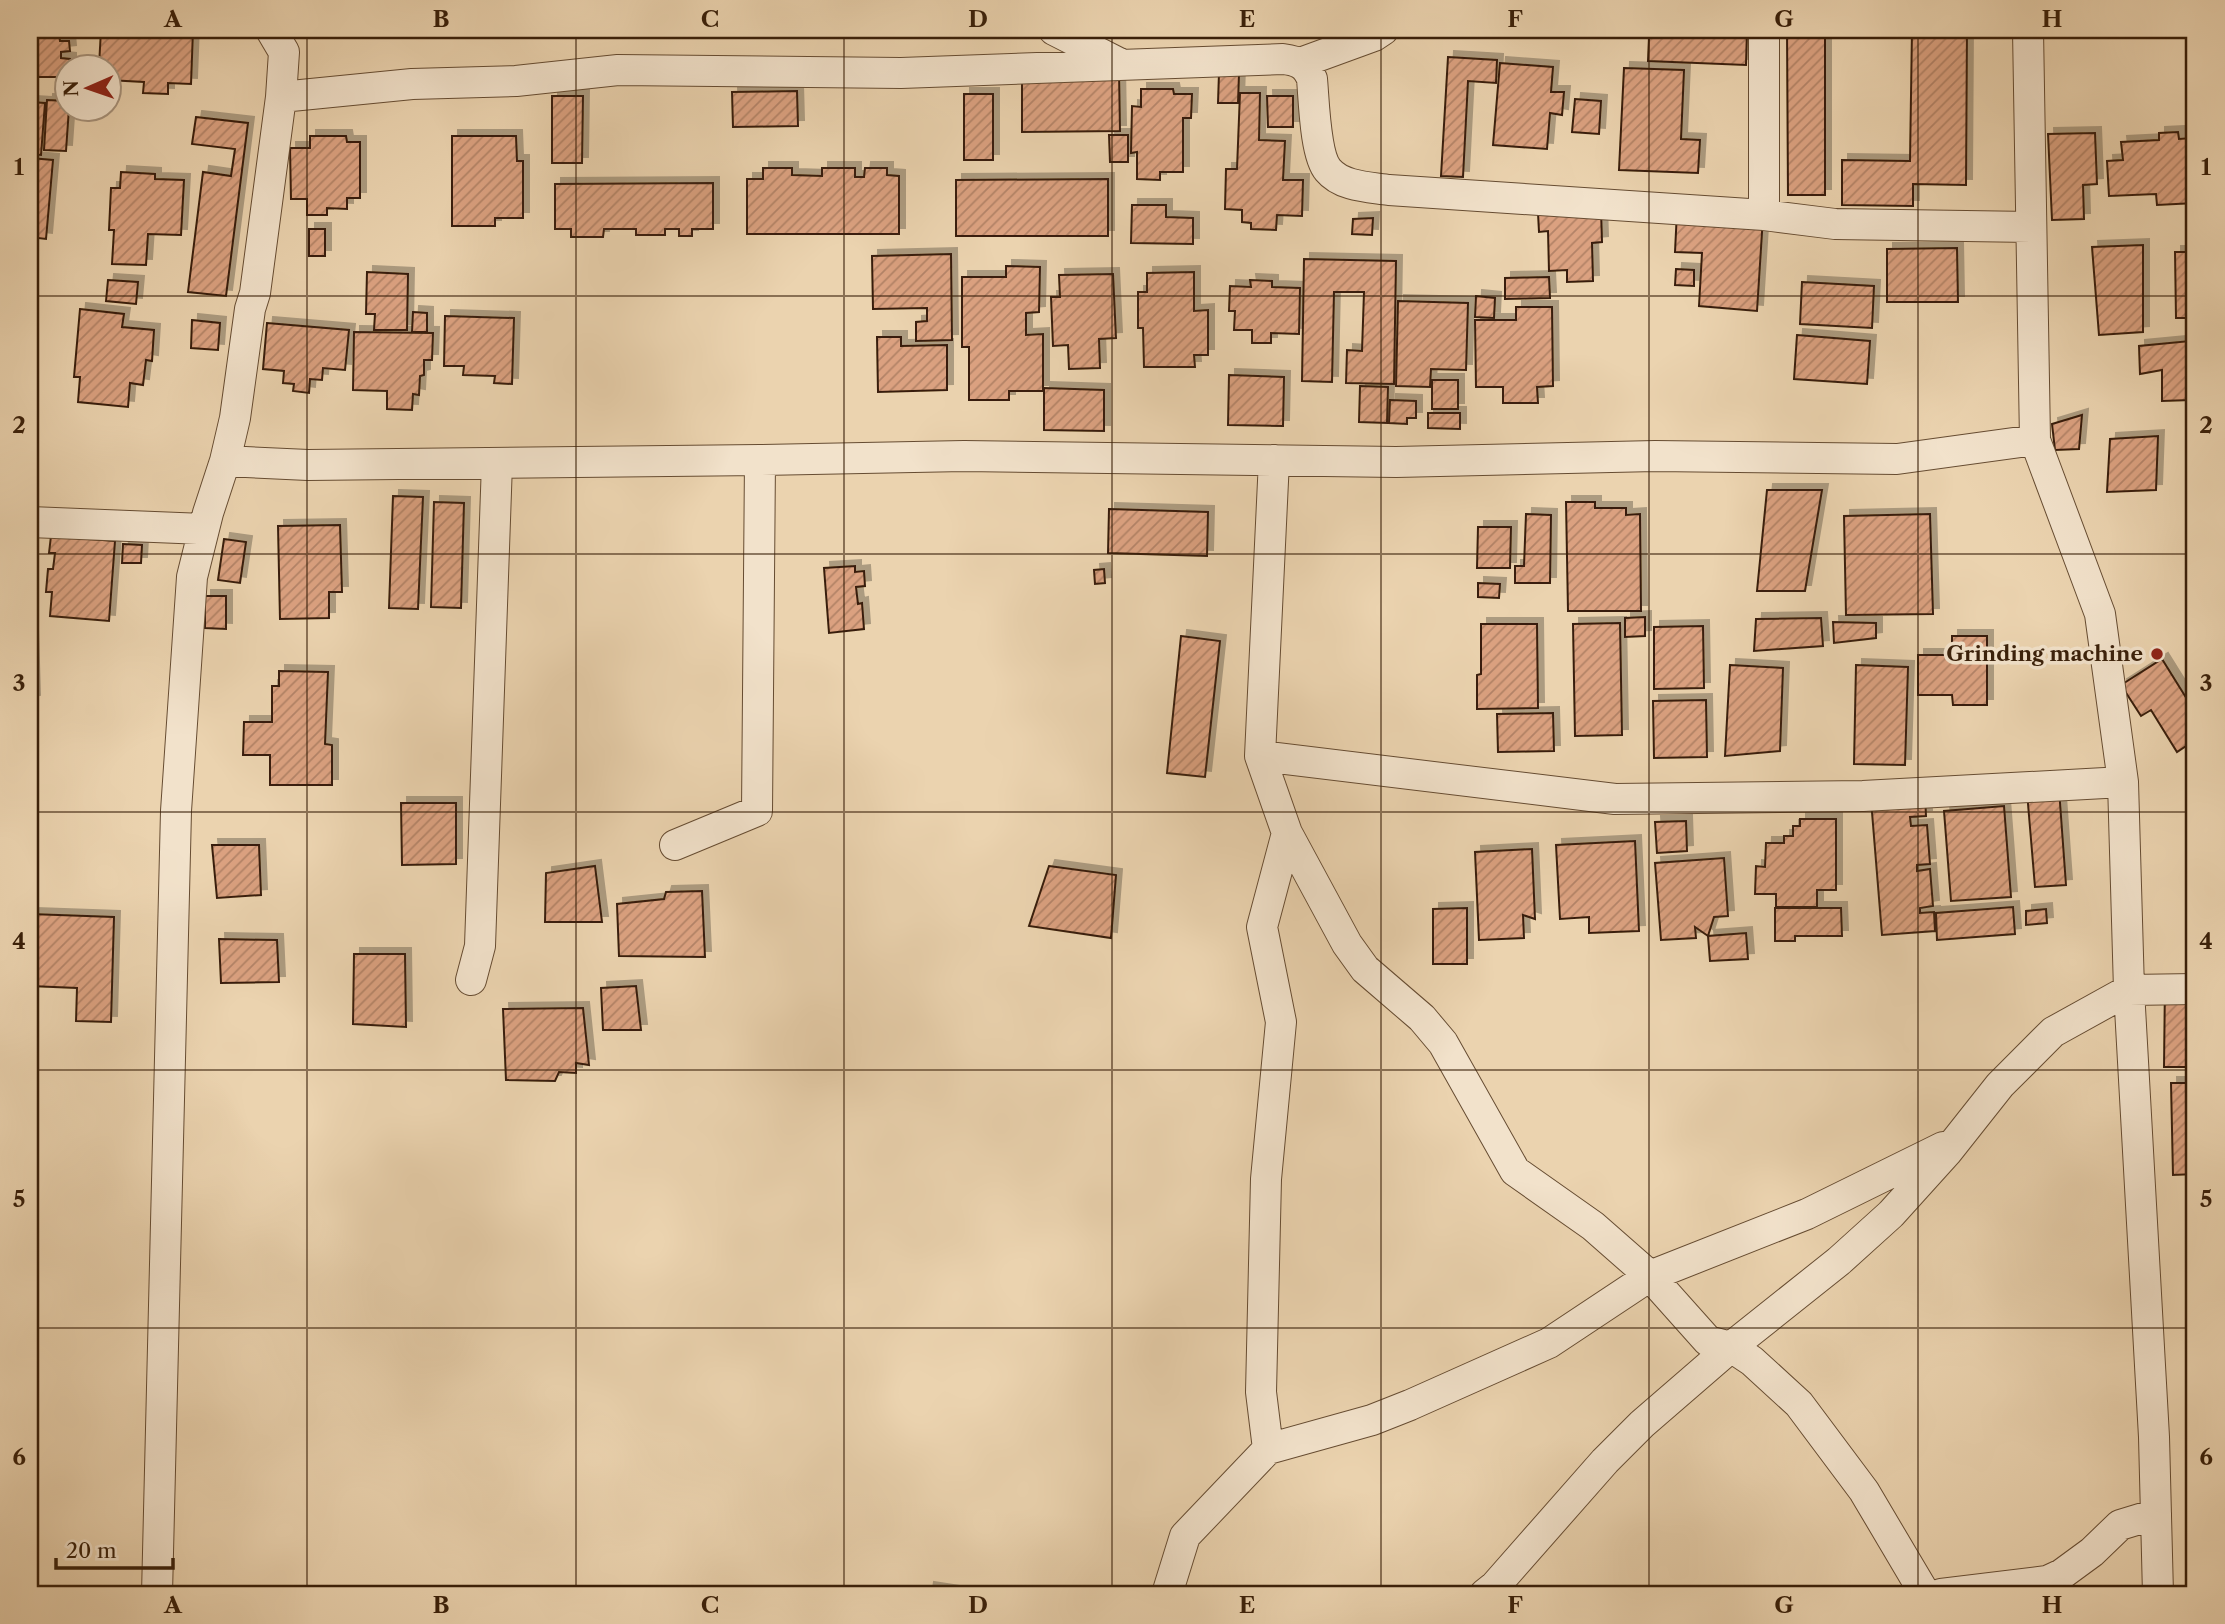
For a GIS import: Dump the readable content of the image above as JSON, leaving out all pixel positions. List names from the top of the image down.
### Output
{
  "places": ["Grinding machine"],
  "scale_bar": "20 m",
  "north": "left",
  "grid": {
    "columns": [
      "A",
      "B",
      "C",
      "D",
      "E",
      "F",
      "G",
      "H"
    ],
    "rows": [
      "1",
      "2",
      "3",
      "4",
      "5",
      "6"
    ]
  }
}
